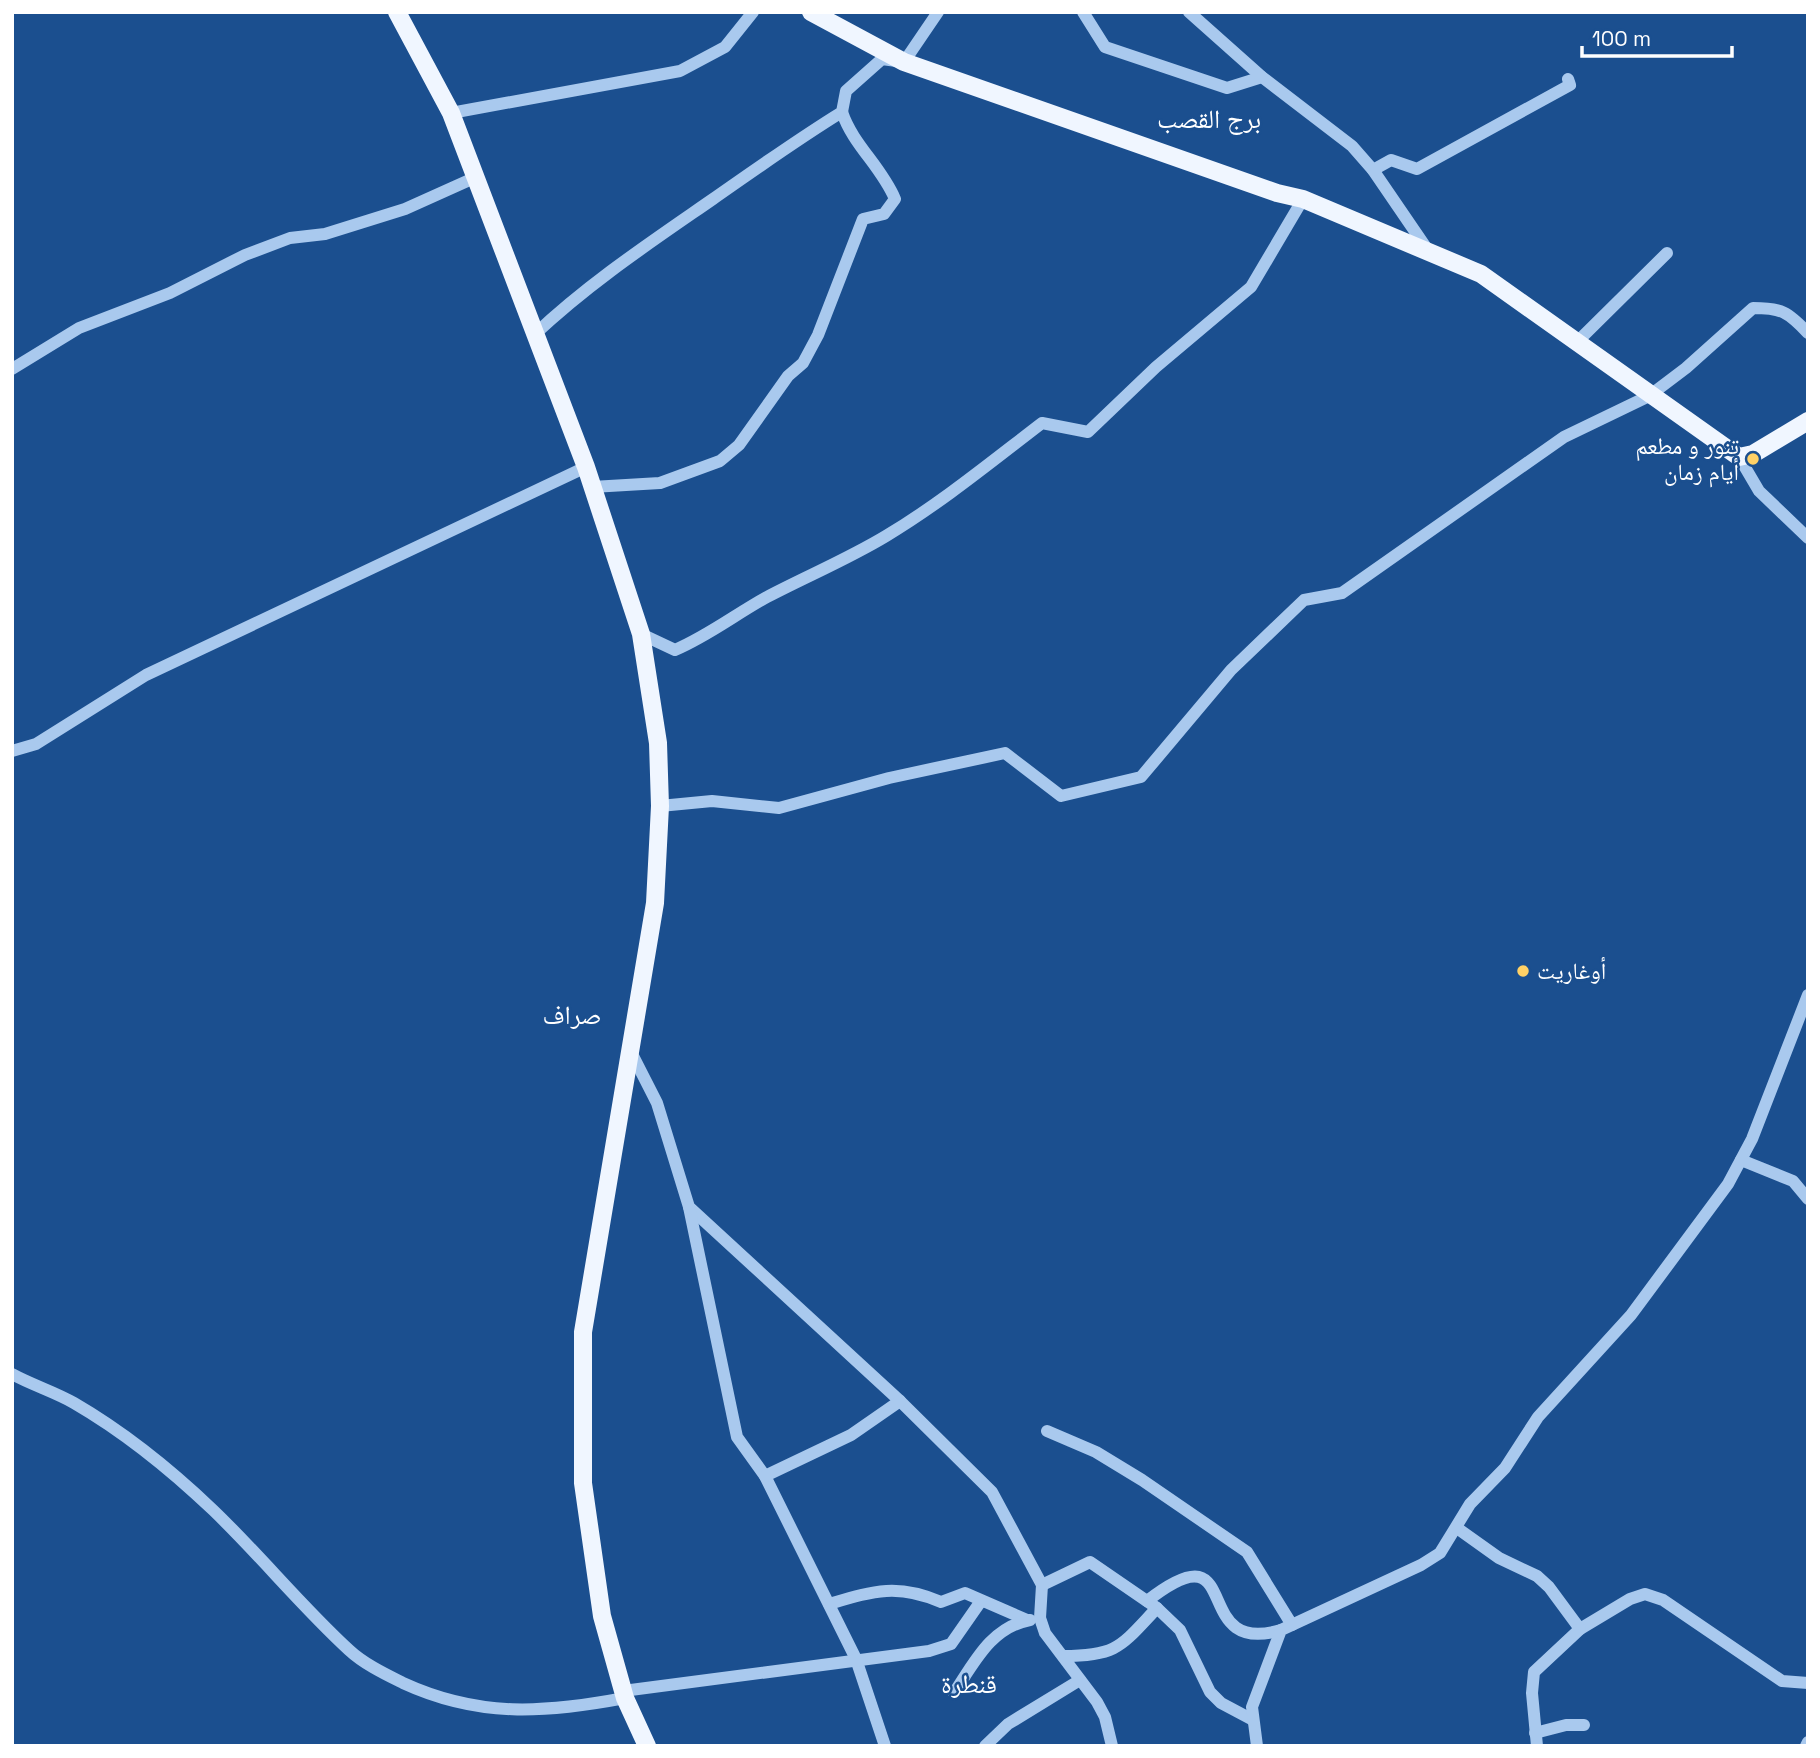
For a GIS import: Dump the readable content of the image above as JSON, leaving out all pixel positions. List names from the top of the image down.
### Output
{
  "districts": ["برج القصب", "صراف", "قنطرة"],
  "places": ["تنور و مطعم أيام زمان", "أوغاريت"],
  "scale_bar": "100 m"
}
